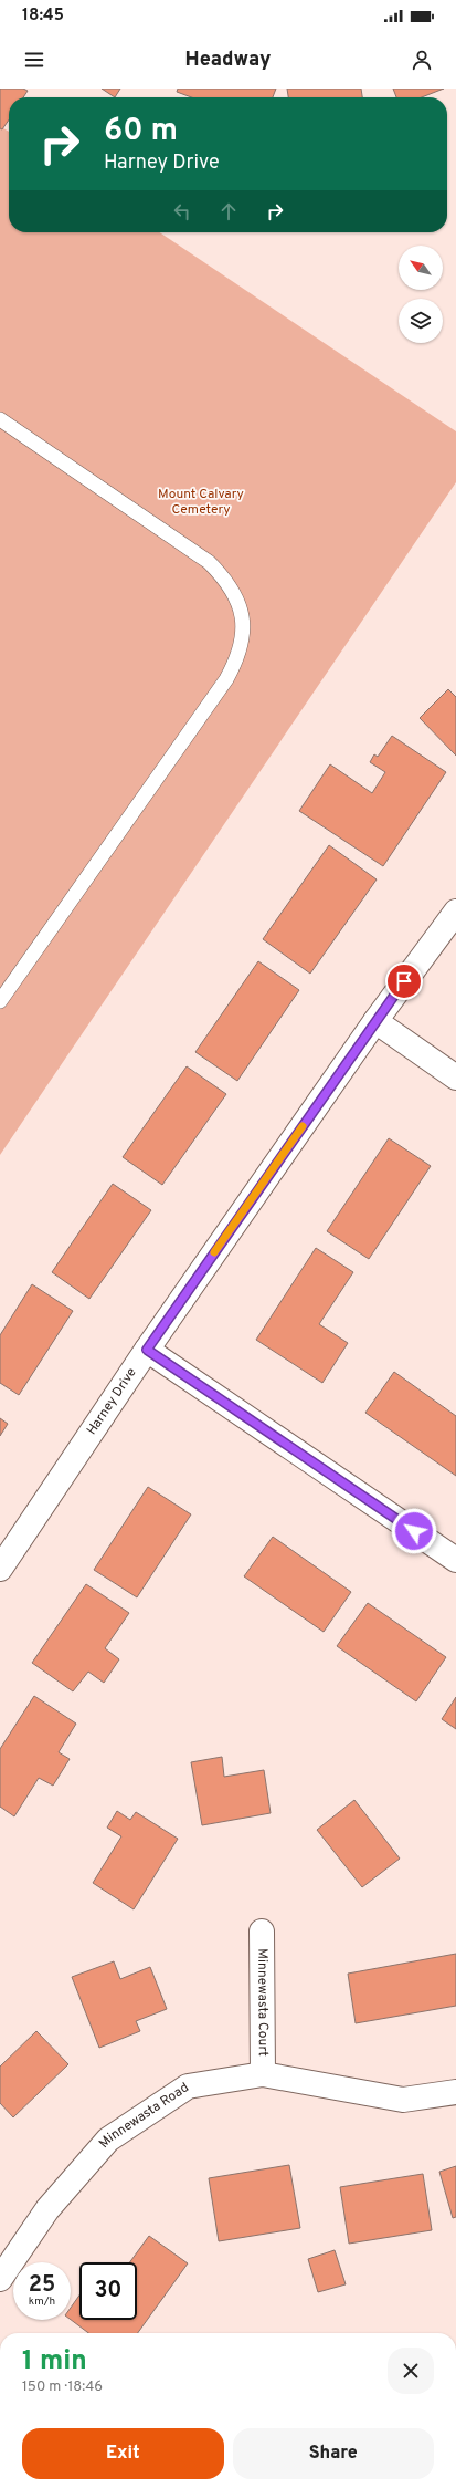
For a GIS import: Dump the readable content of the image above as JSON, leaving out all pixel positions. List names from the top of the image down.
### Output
{
  "streets": {
    "street": ["Harney Drive", "Minnewasta Court", "Minnewasta Road"]
  },
  "crossings": [
    ["Minnewasta Court", "Minnewasta Road"]
  ],
  "parks": ["Mount Calvary Cemetery"],
  "north": "top left",
  "page": {
    "status": "18:45",
    "header": "Headway",
    "turn": ["60 m", "Harney Drive"],
    "speed": "25 km/h",
    "limit": "30",
    "heading": ["1 min", "150 m · 18:46"],
    "buttons": ["Exit", "Share"]
  }
}
